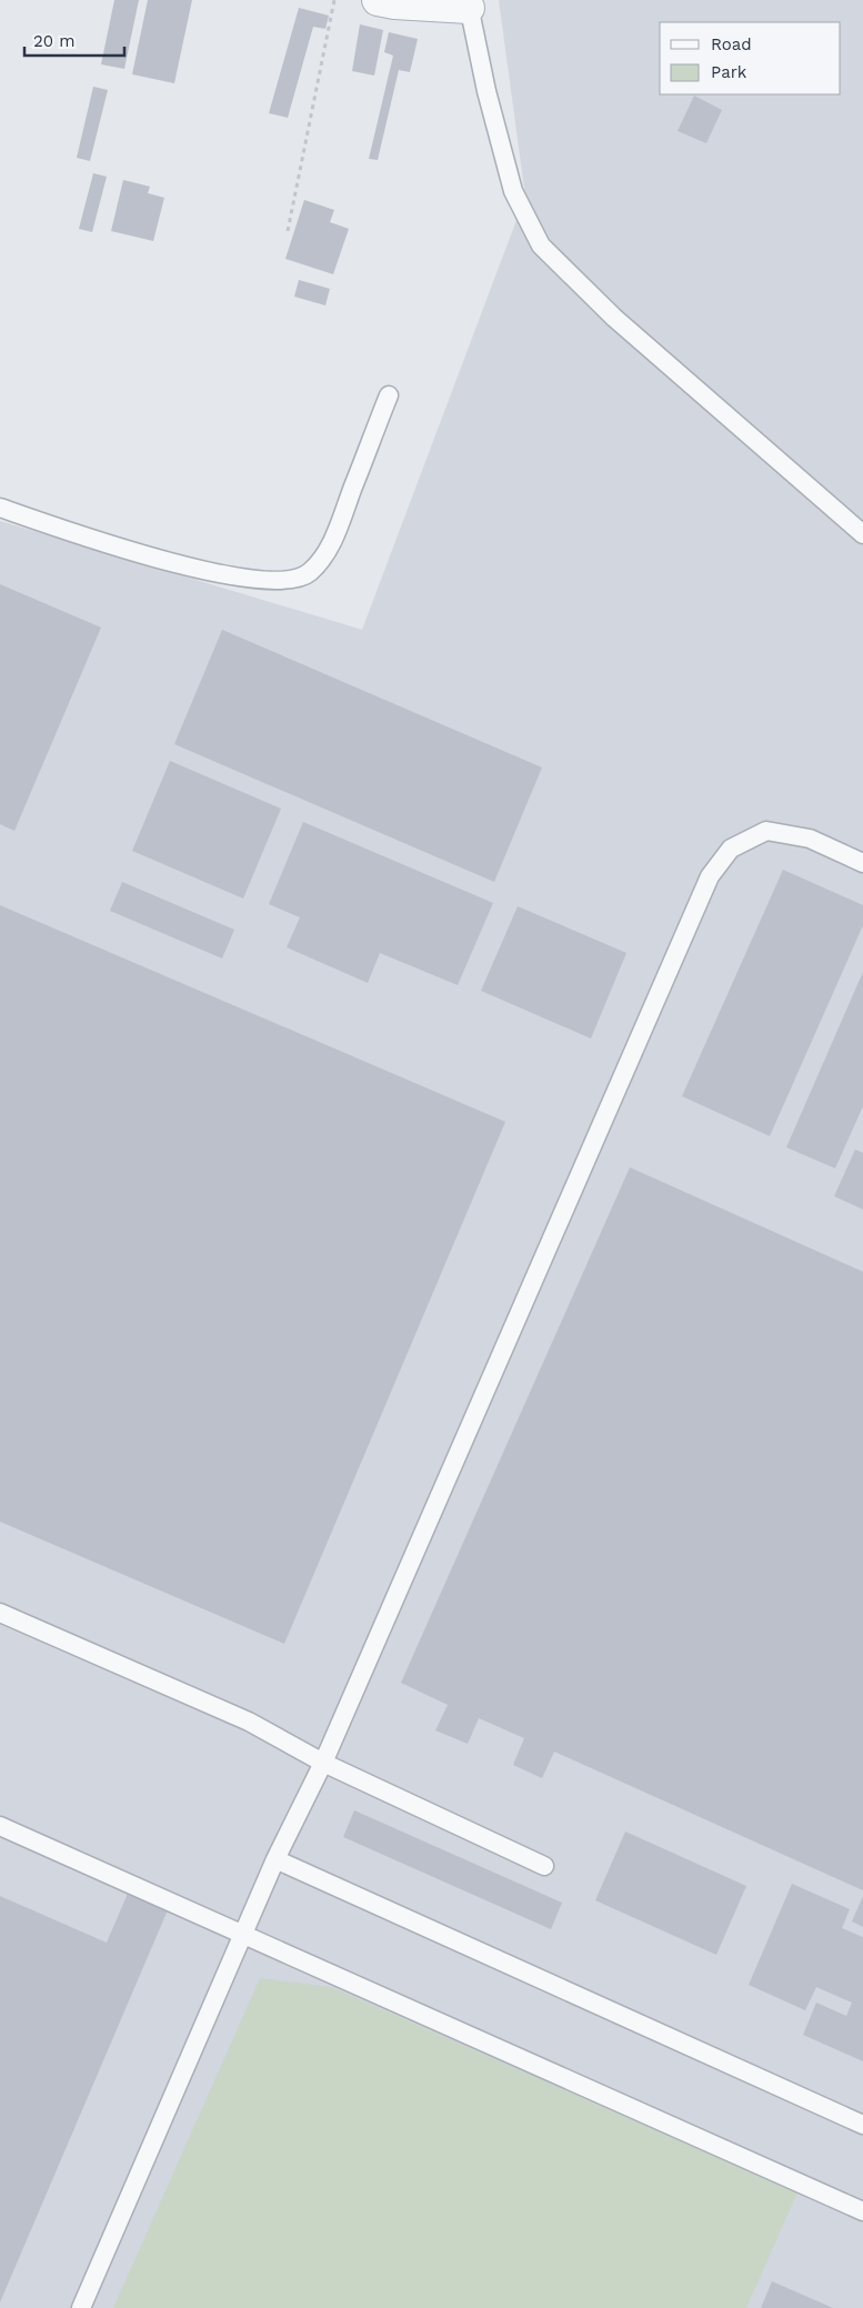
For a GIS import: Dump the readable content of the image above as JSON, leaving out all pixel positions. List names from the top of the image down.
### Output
{
  "legend": ["Road", "Park"],
  "scale_bar": "20 m"
}
